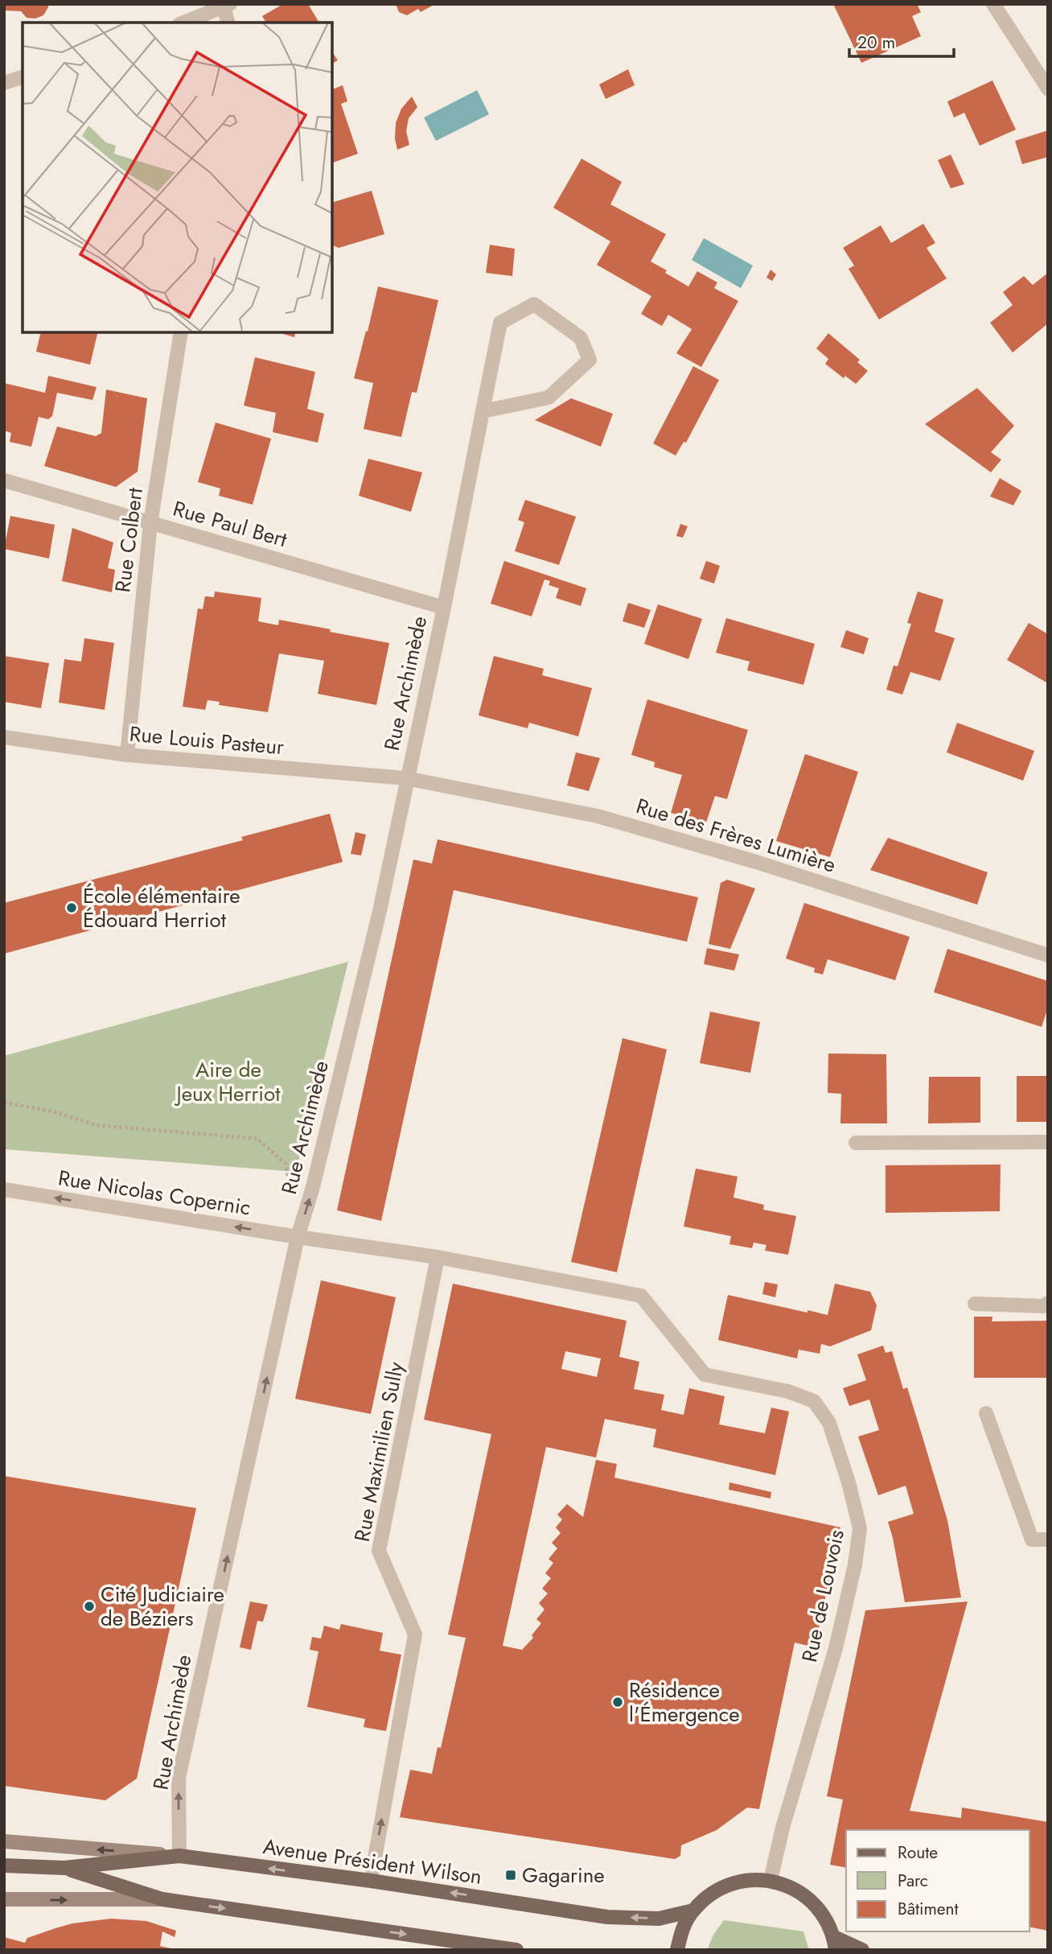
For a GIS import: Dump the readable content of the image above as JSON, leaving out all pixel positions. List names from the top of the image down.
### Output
{
  "streets": {
    "main road": ["Avenue Président Wilson"],
    "street": [
      "Rue Paul Bert",
      "Rue Colbert",
      "Rue Archimède",
      "Rue Louis Pasteur",
      "Rue des Frères Lumière",
      "Rue Nicolas Copernic",
      "Rue Maximilien Sully",
      "Rue de Louvois"
    ]
  },
  "crossings": [
    ["Rue Paul Bert", "Rue Colbert"],
    ["Rue Paul Bert", "Rue Archimède"],
    ["Rue Colbert", "Rue Louis Pasteur"],
    ["Rue Archimède", "Rue Louis Pasteur"],
    ["Rue Archimède", "Rue des Frères Lumière"],
    ["Rue Archimède", "Rue Nicolas Copernic"],
    ["Rue Archimède", "Avenue Président Wilson"],
    ["Rue Louis Pasteur", "Rue des Frères Lumière"],
    ["Rue Maximilien Sully", "Rue de Louvois"],
    ["Rue Maximilien Sully", "Avenue Président Wilson"]
  ],
  "one_way": ["Rue Archimède", "Rue Nicolas Copernic", "Rue Maximilien Sully"],
  "parks": ["Aire de Jeux Herriot"],
  "places": {
    "other": ["École élémentaire Édouard Herriot", "Cité Judiciaire de Béziers", "Résidence l'Émergence"],
    "transit": ["Gagarine"]
  },
  "legend": ["Route", "Parc", "Bâtiment"],
  "scale_bar": "20 m"
}
